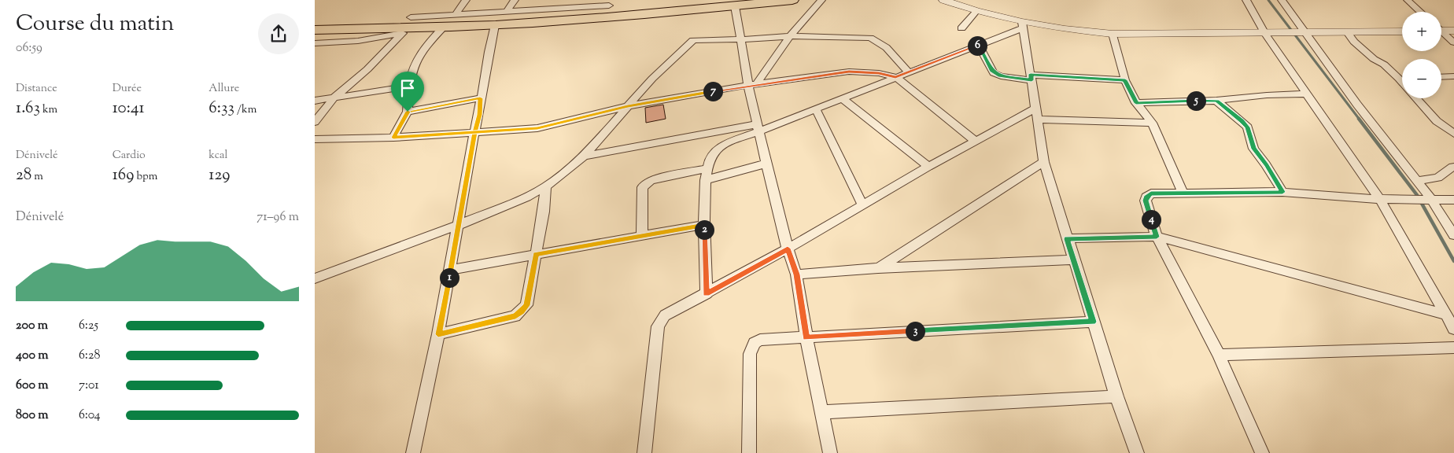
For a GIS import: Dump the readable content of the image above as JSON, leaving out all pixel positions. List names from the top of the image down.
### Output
{
  "page": {
    "heading": ["Course du matin", "06:59"],
    "map_buttons": ["+", "−"],
    "pins": [
      "6",
      "7",
      "5",
      "4",
      "2",
      "1",
      "3"
    ],
    "stats": [
      ["Distance", "1.63 km"],
      ["Durée", "10:41"],
      ["Allure", "6:33 /km"],
      ["Dénivelé", "28 m"],
      ["Cardio", "169 bpm"],
      ["kcal", "129"]
    ],
    "chart": ["Dénivelé", "71–96 m"],
    "list": [
      {
        "name": "200 m",
        "note": "6:25"
      },
      {
        "name": "400 m",
        "note": "6:28"
      },
      {
        "name": "600 m",
        "note": "7:01"
      },
      {
        "name": "800 m",
        "note": "6:04"
      }
    ]
  }
}
